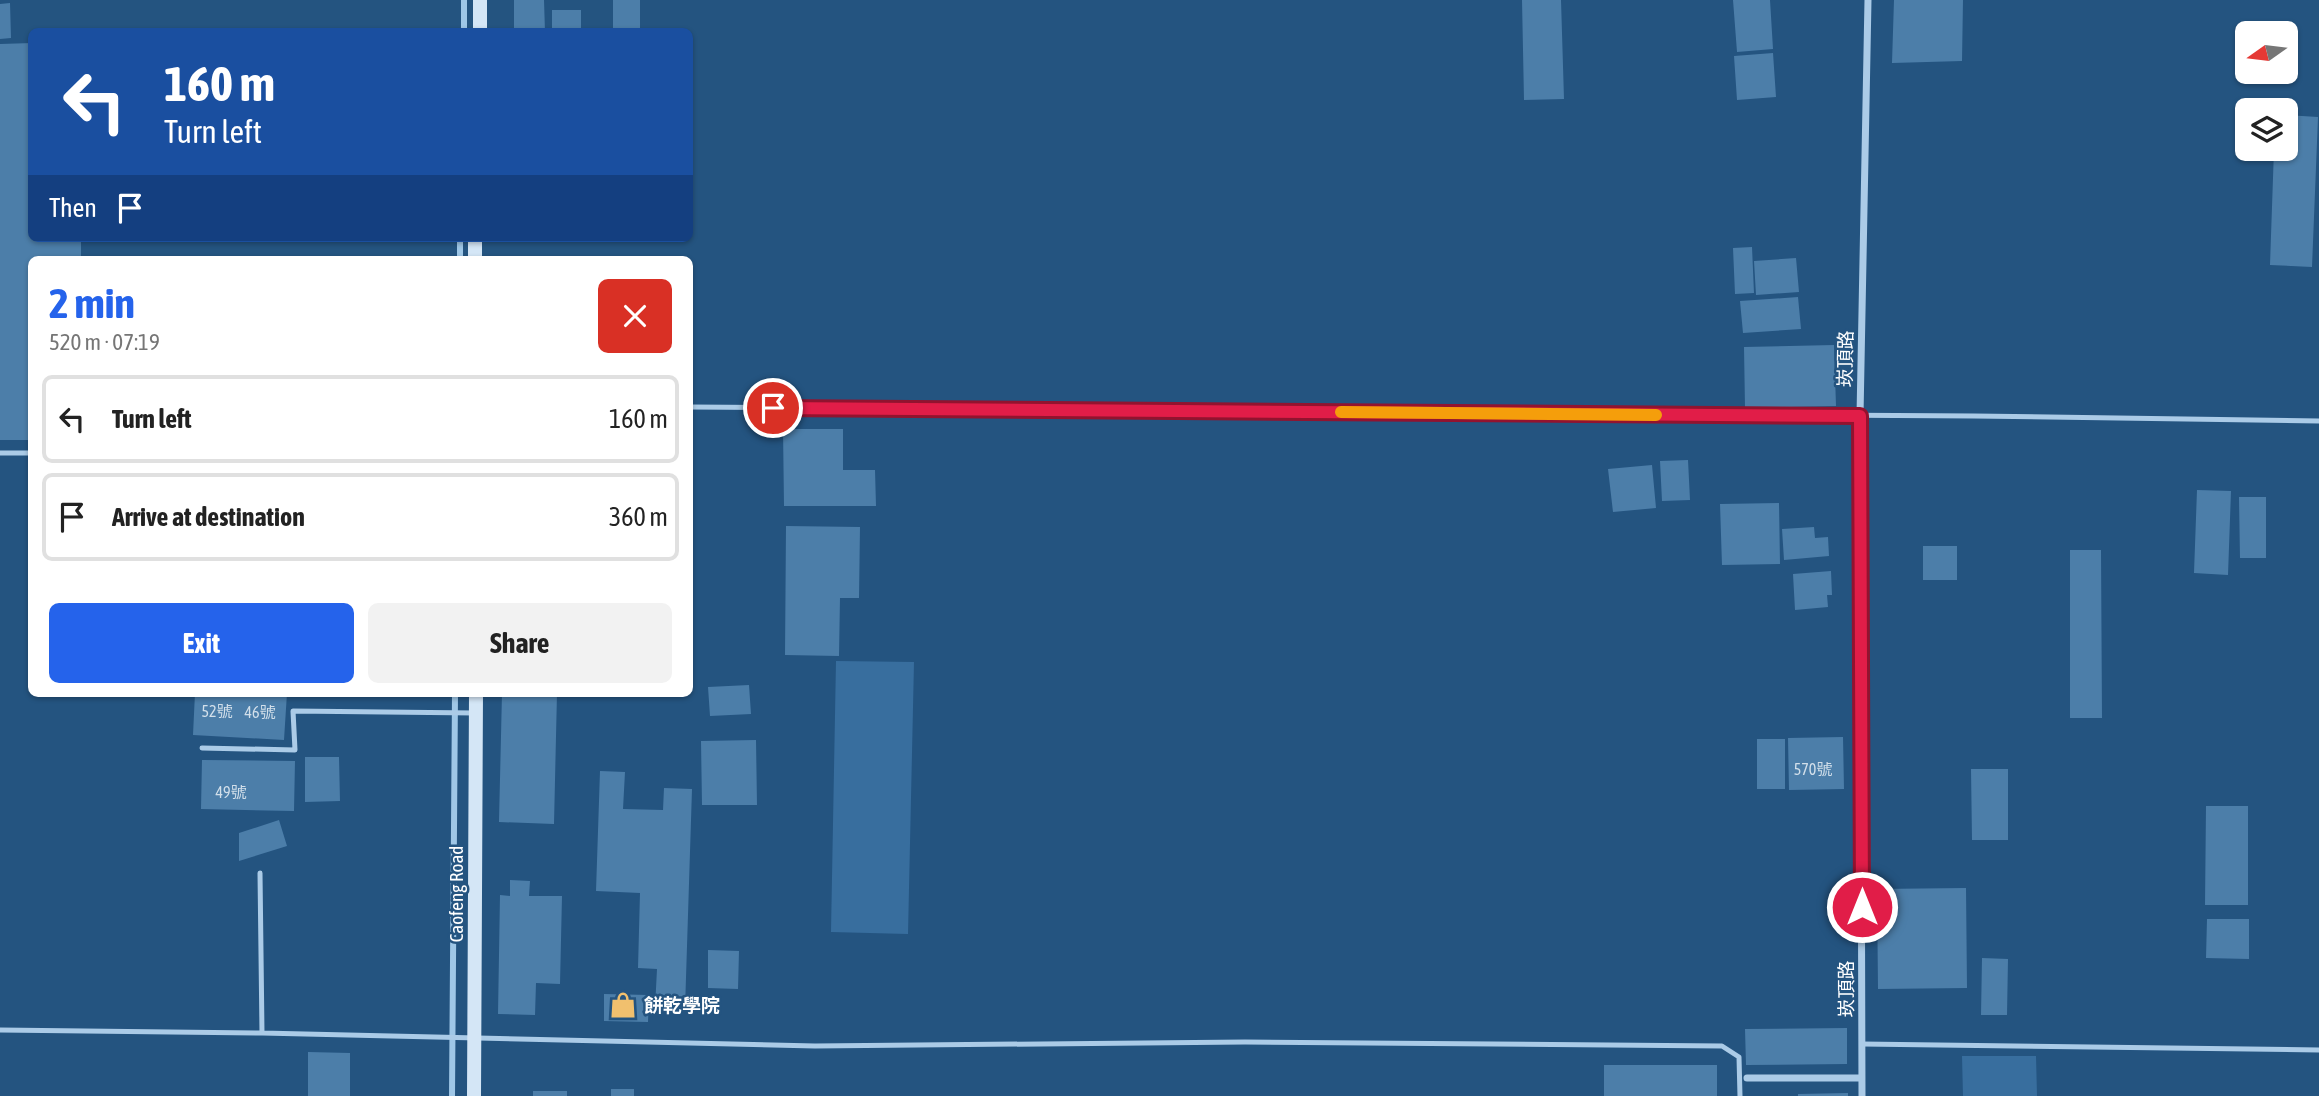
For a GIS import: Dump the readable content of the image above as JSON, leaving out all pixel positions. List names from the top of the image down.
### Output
{
  "streets": {
    "street": ["崁頂路", "Caofeng Road"]
  },
  "places": {
    "shop": ["餅乾學院"]
  },
  "house_numbers": [
    "52號",
    "46號",
    "570號",
    "49號"
  ],
  "north": "left",
  "page": {
    "turn": ["160 m", "Turn left"],
    "then": "Then",
    "heading": ["2 min", "520 m · 07:19"],
    "list": [
      {
        "name": "Turn left",
        "value": "160 m"
      },
      {
        "name": "Arrive at destination",
        "value": "360 m"
      }
    ],
    "buttons": ["Exit", "Share"]
  }
}
